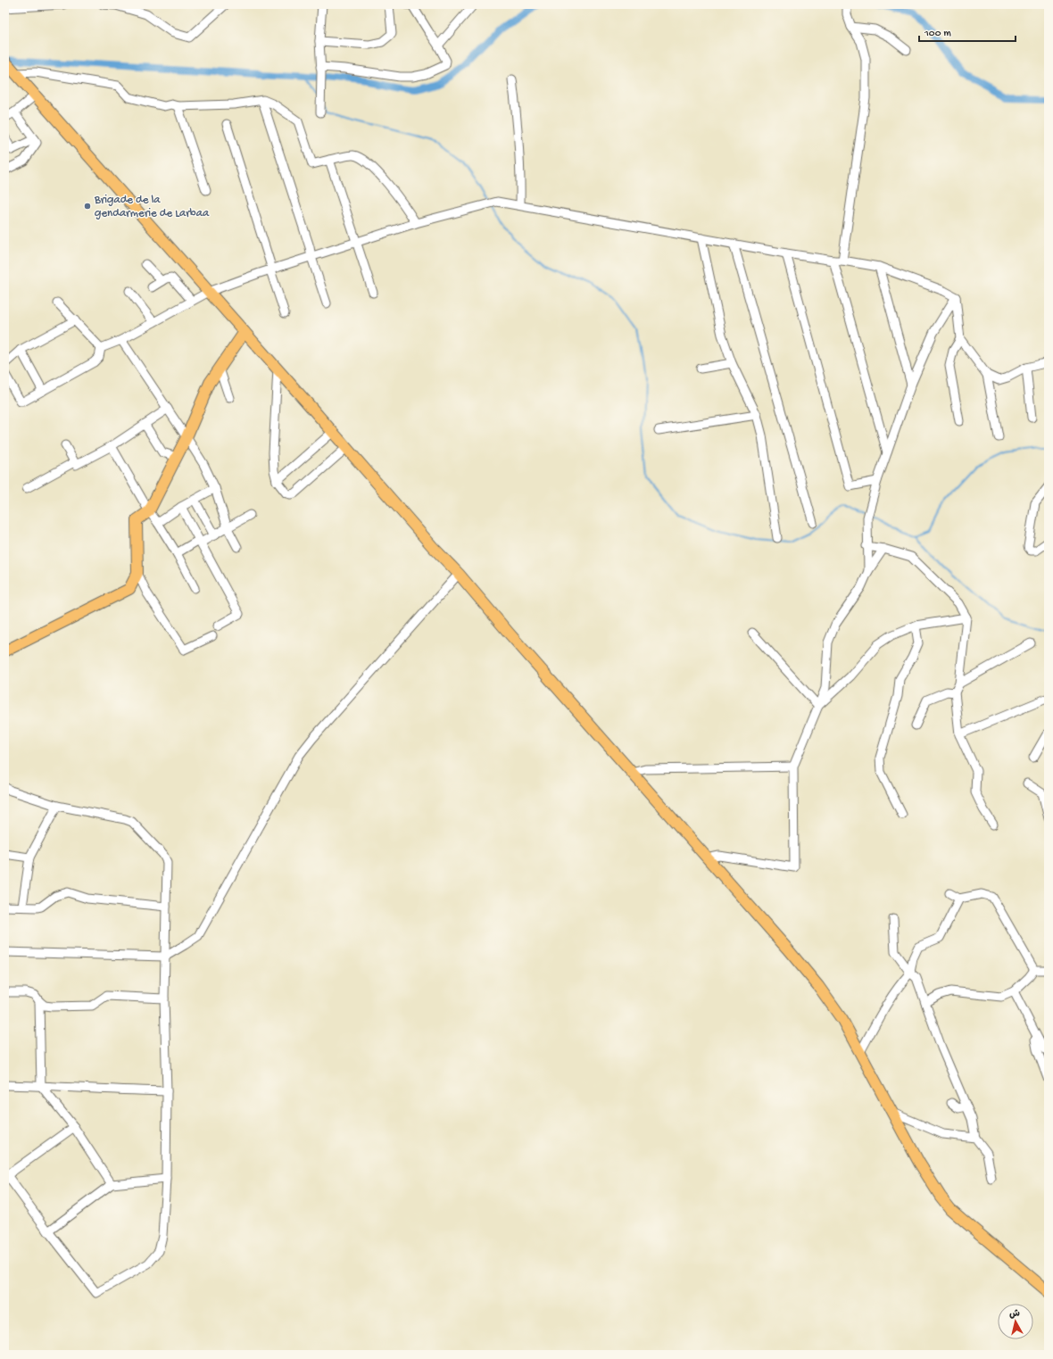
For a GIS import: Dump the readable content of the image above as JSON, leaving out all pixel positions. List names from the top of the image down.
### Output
{
  "places": ["Brigade de la gendarmerie de Larbaa"],
  "scale_bar": "100 m",
  "north": "top"
}
